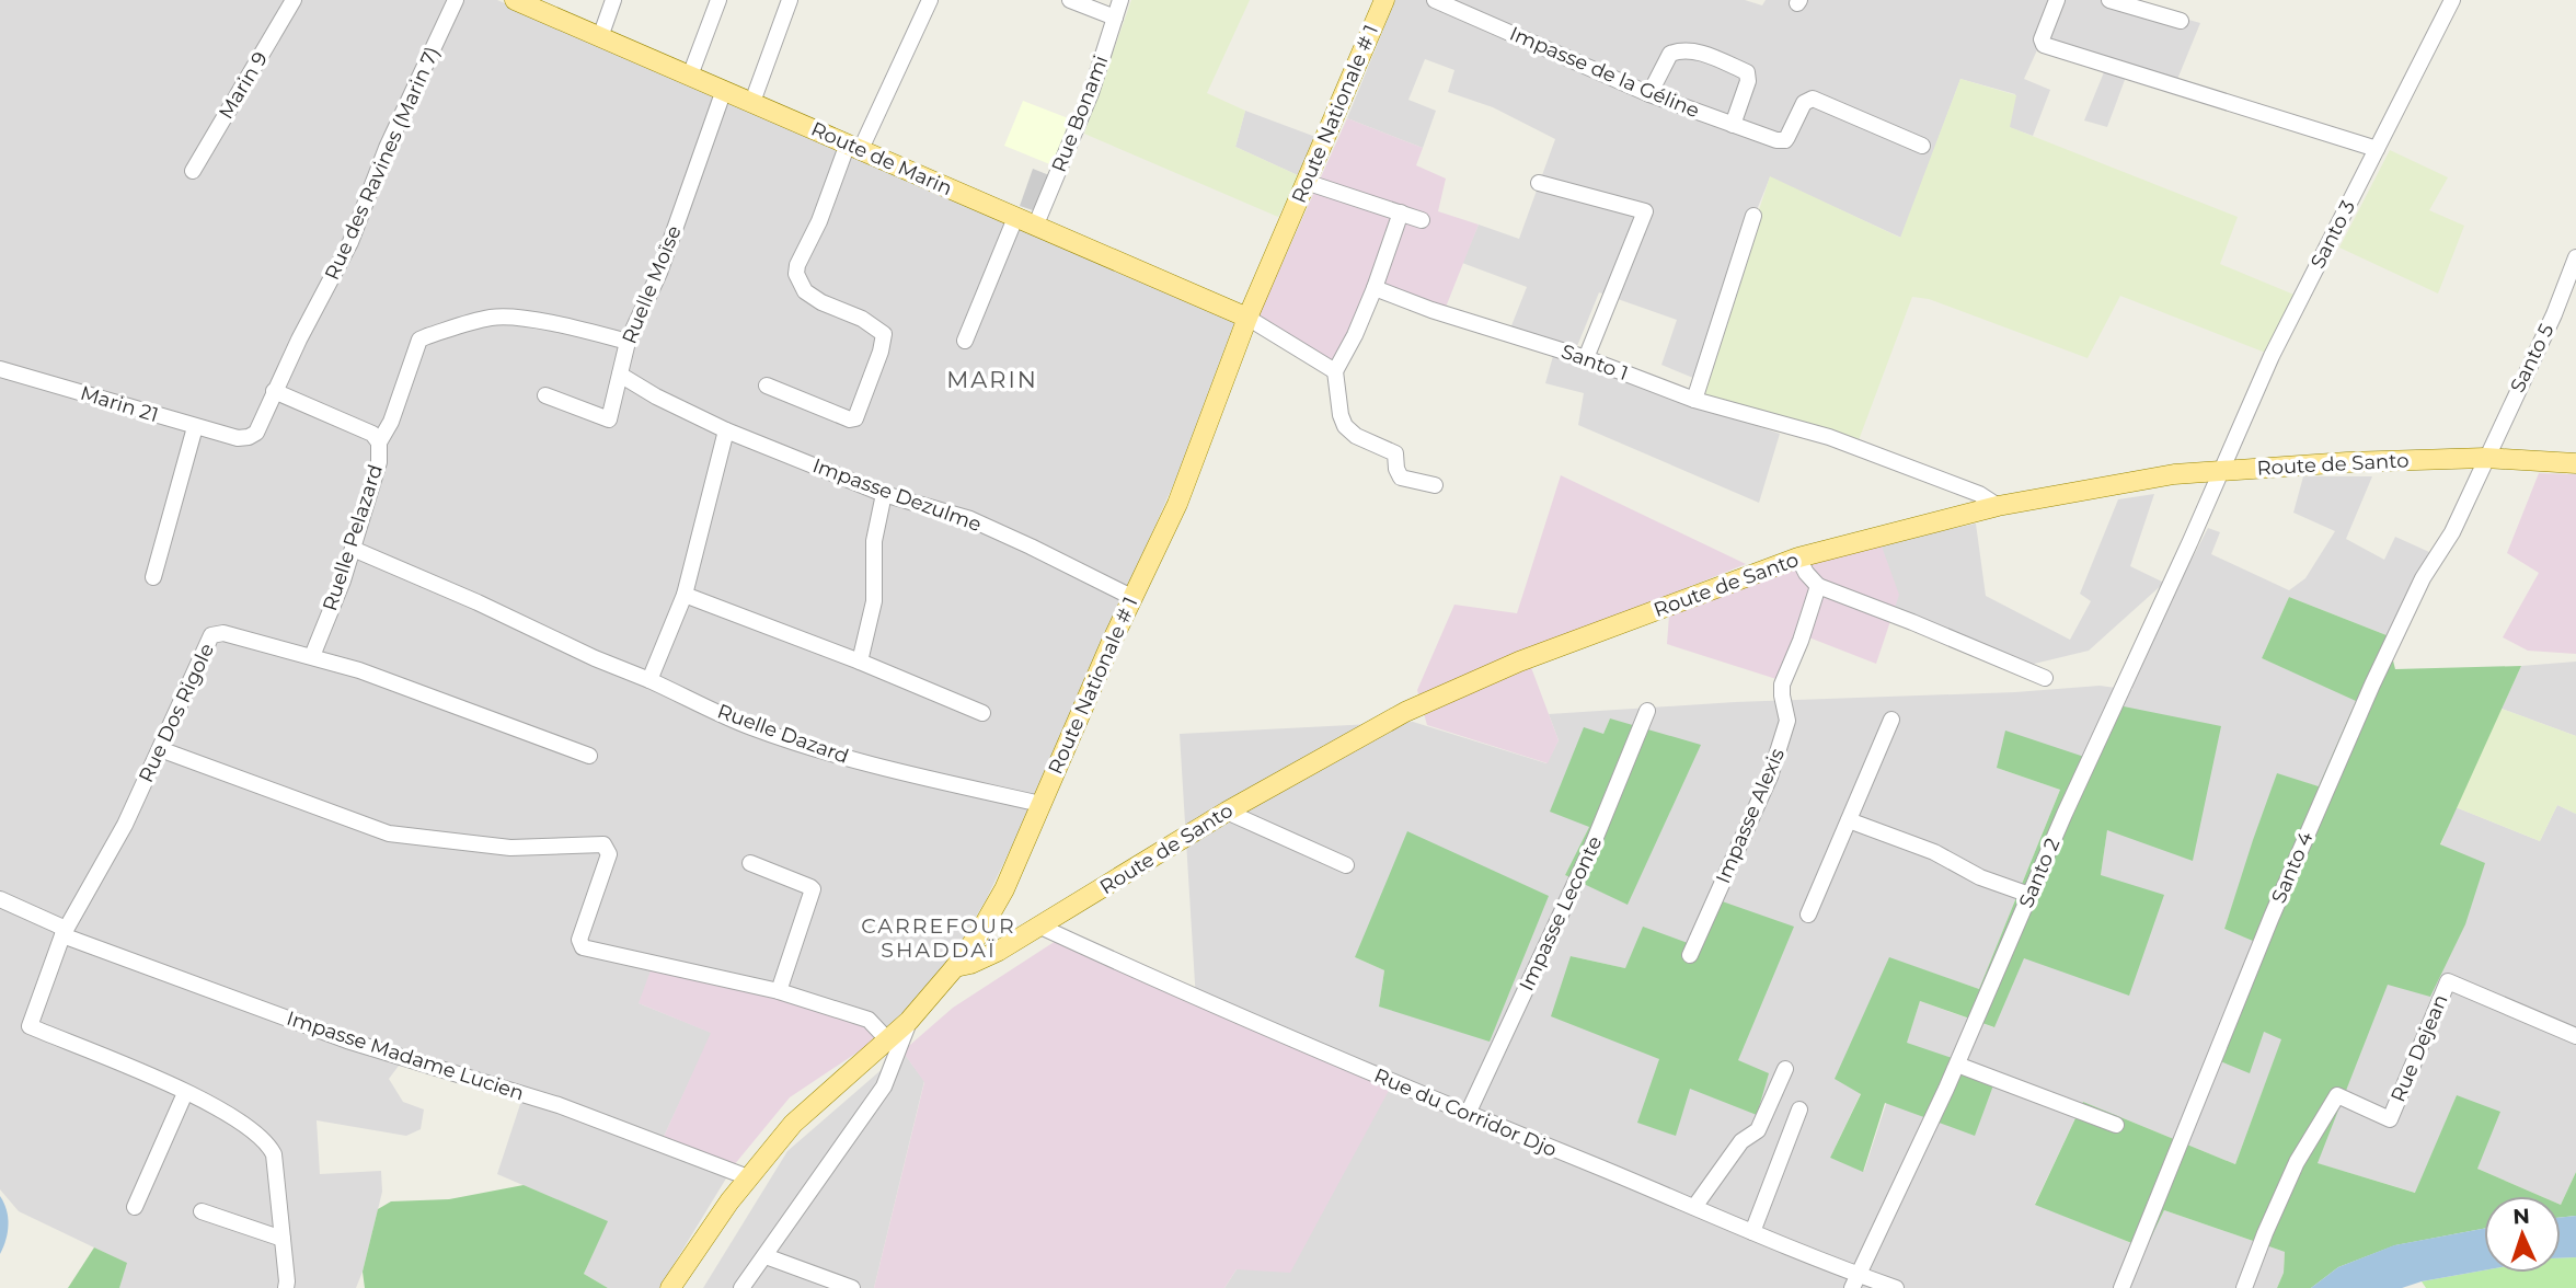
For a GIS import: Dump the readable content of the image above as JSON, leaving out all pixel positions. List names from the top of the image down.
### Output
{
  "streets": {
    "main road": ["Route Nationale # 1", "Route de Marin", "Route de Santo"],
    "street": [
      "Impasse de la Géline",
      "Marin 9",
      "Rue Bonami",
      "Rue des Ravines (Marin 7)",
      "Santo 3",
      "Ruelle Moïse",
      "Santo 5",
      "Santo 1",
      "Marin 21",
      "Impasse Dezulme",
      "Ruelle Pelazard",
      "Rue Dos Rigole",
      "Ruelle Dazard",
      "Impasse Alexis",
      "Santo 4",
      "Santo 2",
      "Impasse Leconte",
      "Rue Dejean",
      "Impasse Madame Lucien",
      "Rue du Corridor Djo"
    ]
  },
  "crossings": [
    ["Rue Bonami", "Route de Marin"],
    ["Route Nationale # 1", "Route de Marin"],
    ["Route Nationale # 1", "Route de Santo"],
    ["Route Nationale # 1", "Impasse Dezulme"],
    ["Route Nationale # 1", "Ruelle Dazard"],
    ["Route Nationale # 1", "Impasse Madame Lucien"],
    ["Route de Marin", "Ruelle Moïse"],
    ["Rue des Ravines (Marin 7)", "Marin 21"],
    ["Rue des Ravines (Marin 7)", "Ruelle Pelazard"],
    ["Santo 3", "Route de Santo"],
    ["Santo 3", "Santo 2"],
    ["Ruelle Moïse", "Impasse Dezulme"],
    ["Santo 5", "Route de Santo"],
    ["Santo 5", "Santo 4"],
    ["Santo 1", "Route de Santo"],
    ["Route de Santo", "Santo 4"],
    ["Route de Santo", "Santo 2"],
    ["Route de Santo", "Rue du Corridor Djo"],
    ["Ruelle Pelazard", "Rue Dos Rigole"],
    ["Ruelle Pelazard", "Ruelle Dazard"],
    ["Rue Dos Rigole", "Impasse Madame Lucien"],
    ["Santo 2", "Rue du Corridor Djo"],
    ["Impasse Leconte", "Rue du Corridor Djo"]
  ],
  "districts": ["MARIN", "CARREFOUR SHADDAÏ"],
  "north": "top"
}
